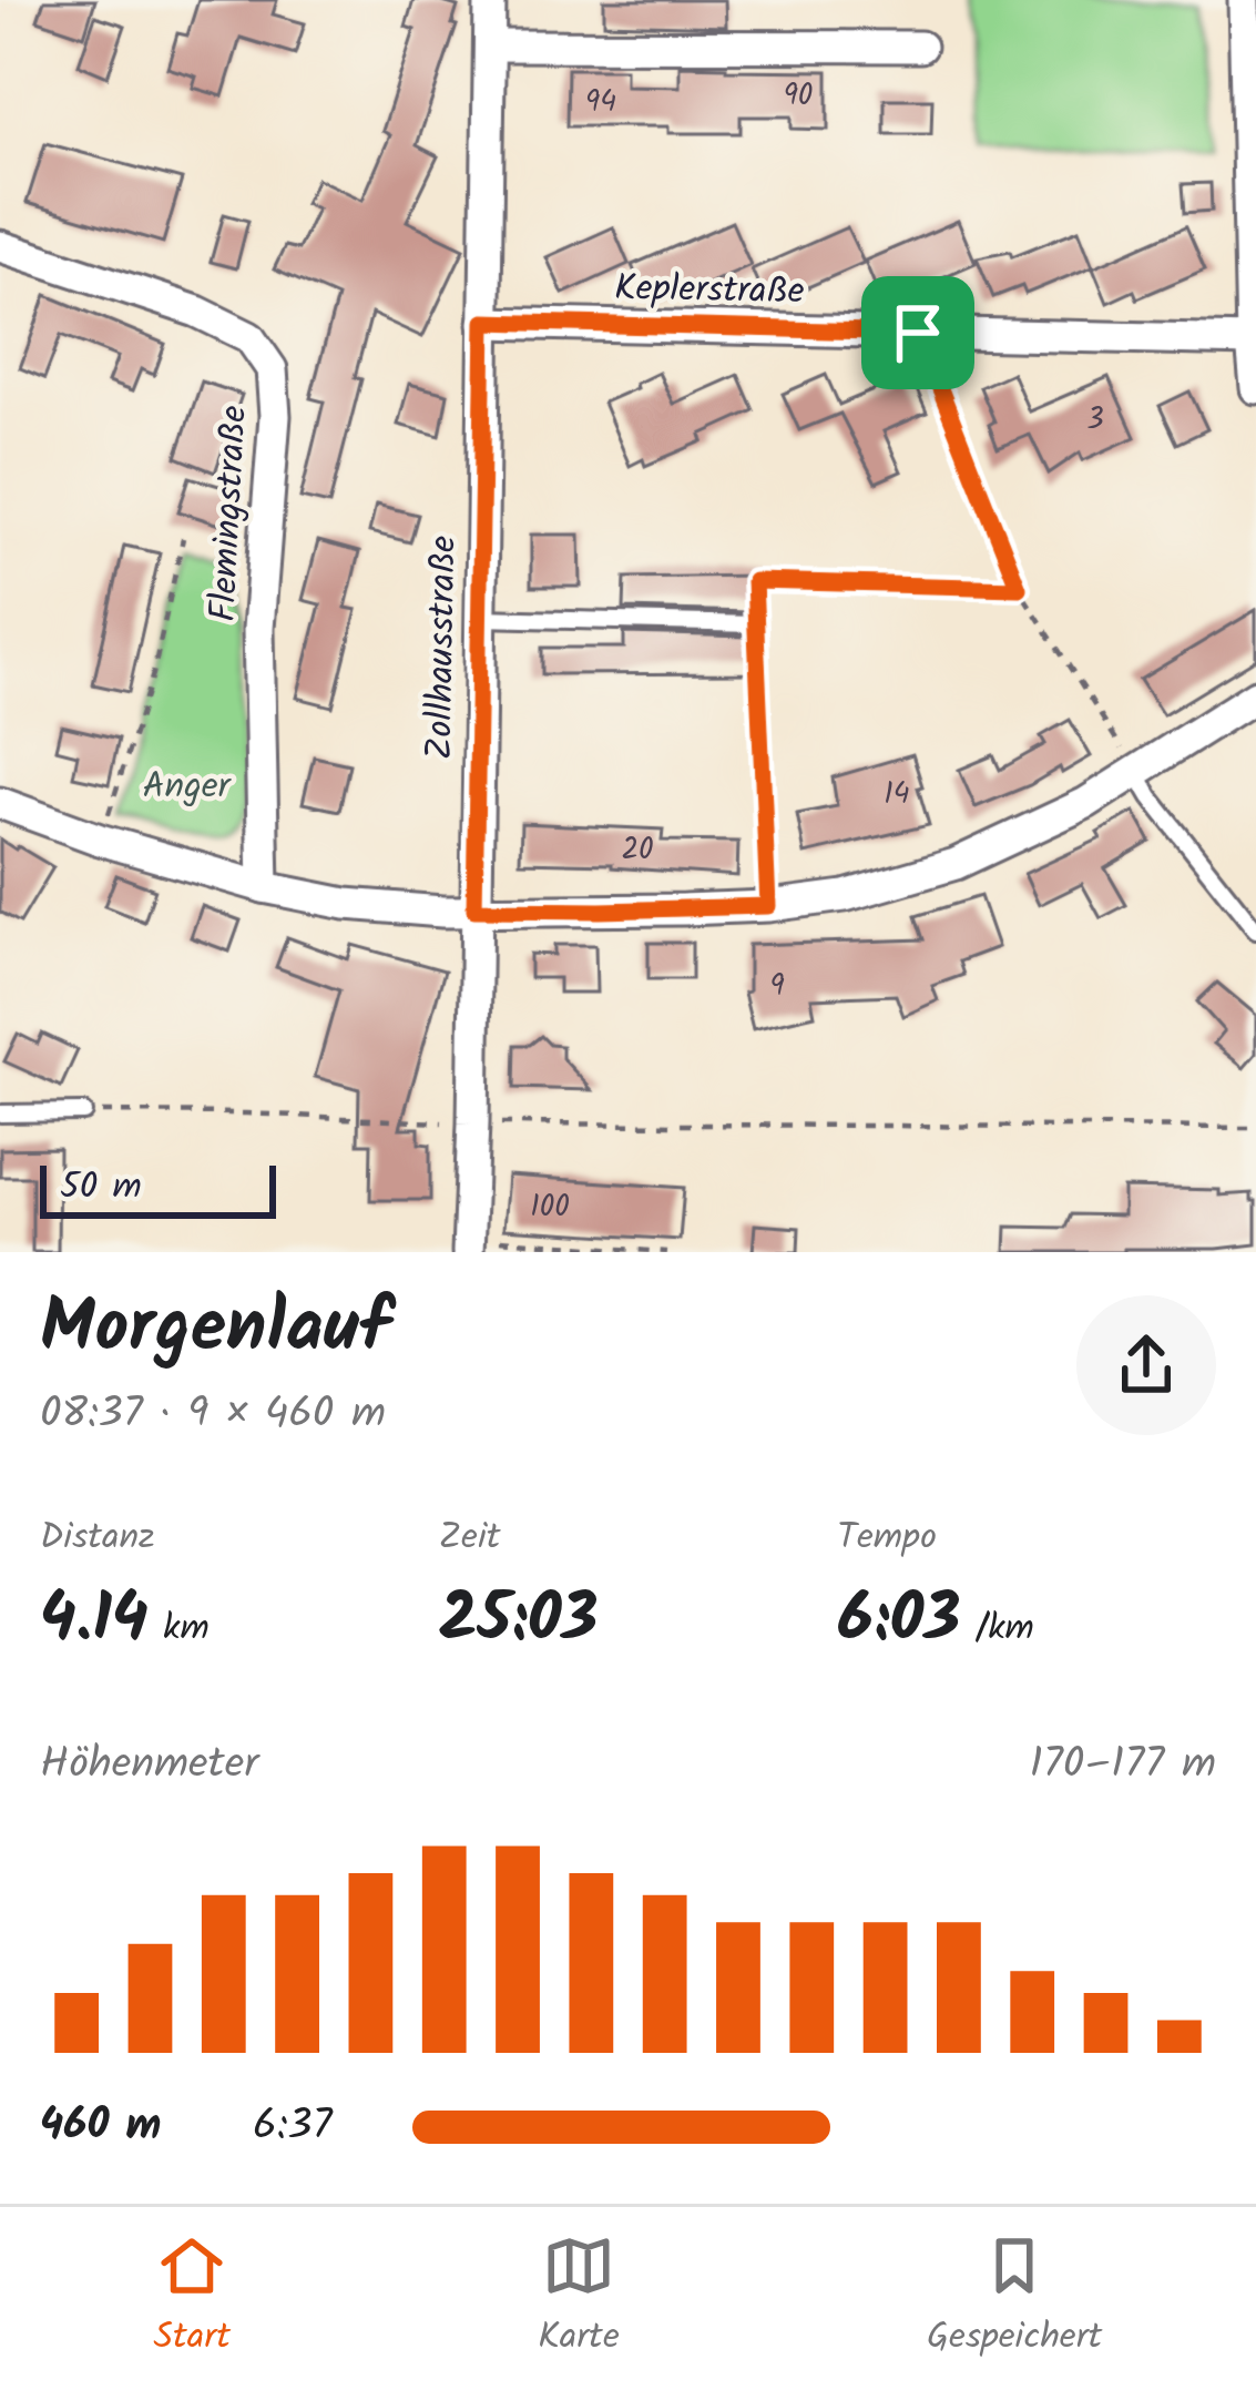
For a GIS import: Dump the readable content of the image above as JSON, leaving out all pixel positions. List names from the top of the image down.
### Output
{
  "streets": {
    "street": ["Keplerstraße", "Flemingstraße", "Zollhausstraße"]
  },
  "crossings": [
    ["Keplerstraße", "Zollhausstraße"]
  ],
  "parks": ["Anger"],
  "house_numbers": [
    "90",
    "94",
    "3",
    "14",
    "20",
    "9",
    "100"
  ],
  "scale_bar": "50 m",
  "page": {
    "scale": "50 m",
    "heading": ["Morgenlauf", "08:37 · 9 × 460 m"],
    "stats": [
      ["Distanz", "4.14 km"],
      ["Zeit", "25:03"],
      ["Tempo", "6:03 /km"]
    ],
    "chart": ["Höhenmeter", "170–177 m"],
    "list": [
      {
        "name": "460 m",
        "note": "6:37"
      }
    ],
    "tabs": ["Start", "Karte", "Gespeichert"]
  }
}
